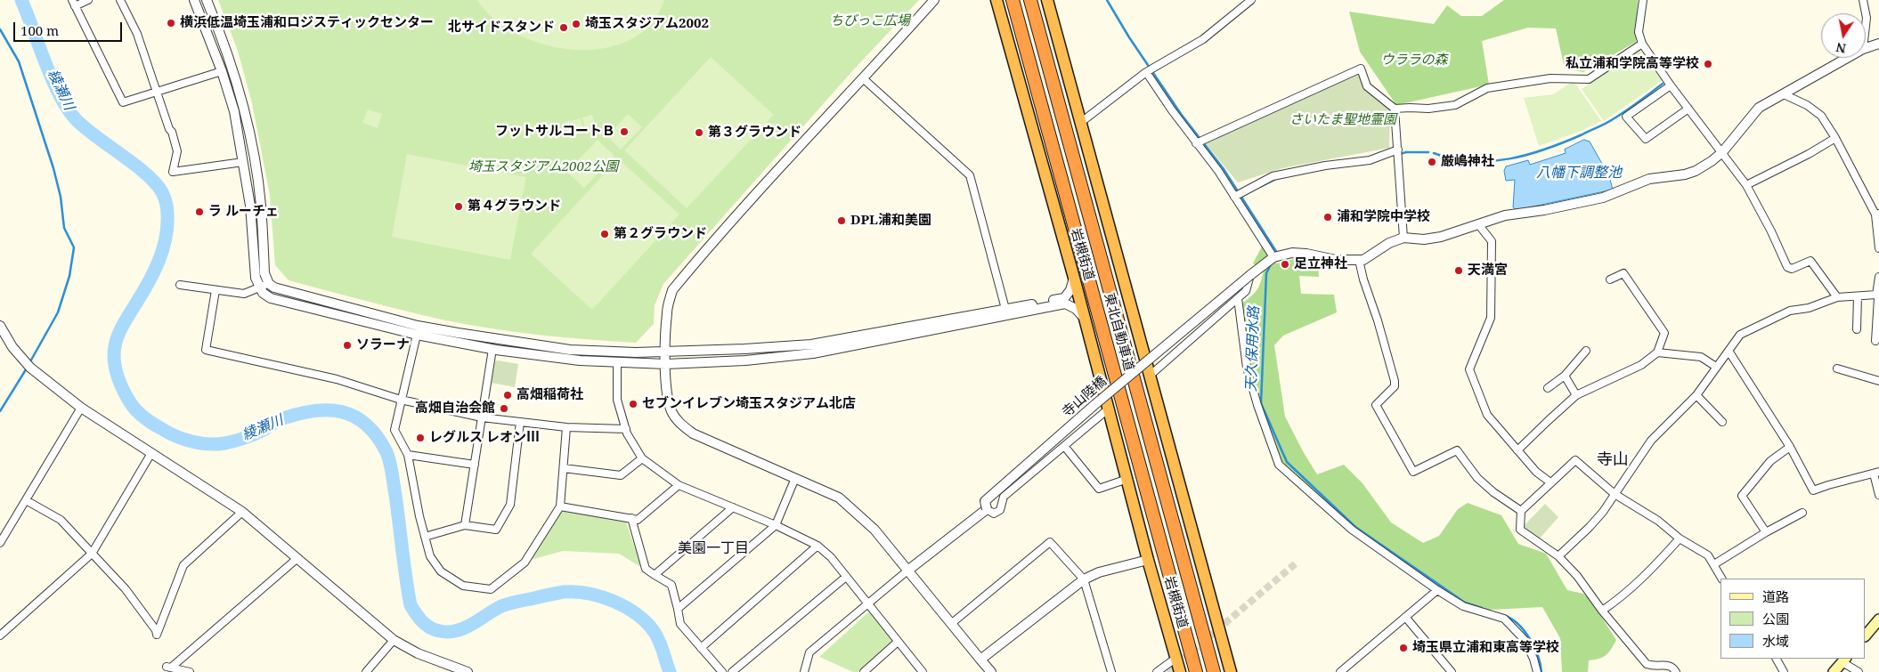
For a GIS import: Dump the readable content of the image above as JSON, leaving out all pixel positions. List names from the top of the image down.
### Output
{
  "streets": {
    "highway": ["岩槻街道", "東北自動車道"],
    "street": ["寺山陸橋"]
  },
  "districts": ["寺山", "美園一丁目"],
  "water": ["綾瀬川", "八幡下調整池", "天久保用水路"],
  "parks": [
    "ちびっこ広場",
    "ウララの森",
    "さいたま聖地霊園",
    "埼玉スタジアム2002公園"
  ],
  "places": [
    "横浜低温埼玉浦和ロジスティックセンター",
    "埼玉スタジアム2002",
    "北サイドスタンド",
    "私立浦和学院高等学校",
    "フットサルコートＢ",
    "第３グラウンド",
    "厳嶋神社",
    "第４グラウンド",
    "ラ ルーチェ",
    "浦和学院中学校",
    "DPL浦和美園",
    "第２グラウンド",
    "足立神社",
    "天満宮",
    "ソラーナ",
    "高畑稲荷社",
    "セブンイレブン埼玉スタジアム北店",
    "高畑自治会館",
    "レグルス レオンⅢ",
    "埼玉県立浦和東高等学校"
  ],
  "legend": ["道路", "公園", "水域"],
  "scale_bar": "100 m",
  "north": "bottom"
}
